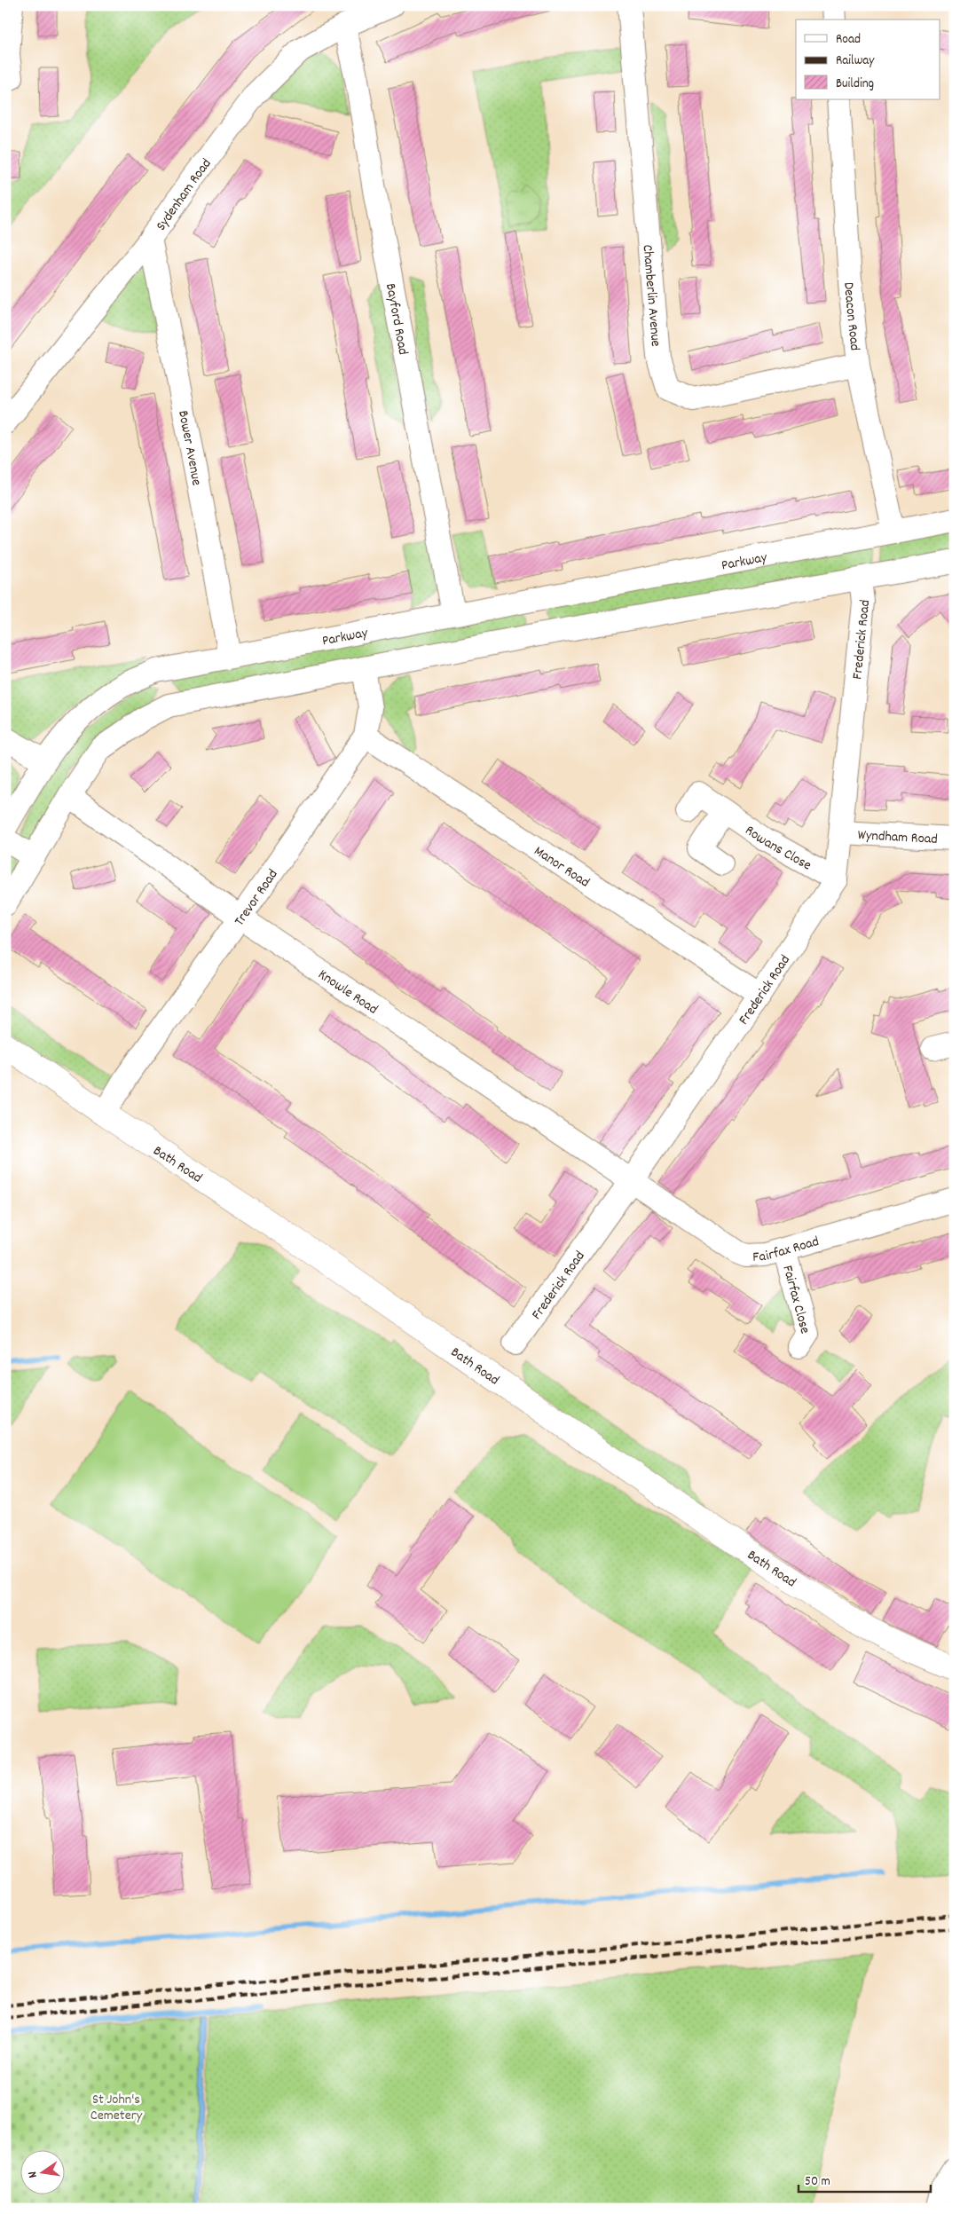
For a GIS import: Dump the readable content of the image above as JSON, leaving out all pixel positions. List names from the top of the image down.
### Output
{
  "streets": {
    "main road": ["Bath Road"],
    "street": [
      "Sydenham Road",
      "Chamberlin Avenue",
      "Deacon Road",
      "Bayford Road",
      "Bower Avenue",
      "Parkway",
      "Frederick Road",
      "Wyndham Road",
      "Rowans Close",
      "Manor Road",
      "Trevor Road",
      "Knowle Road",
      "Fairfax Road",
      "Fairfax Close"
    ]
  },
  "crossings": [
    ["Sydenham Road", "Bayford Road"],
    ["Sydenham Road", "Bower Avenue"],
    ["Chamberlin Avenue", "Deacon Road"],
    ["Deacon Road", "Parkway"],
    ["Bayford Road", "Parkway"],
    ["Bower Avenue", "Parkway"],
    ["Frederick Road", "Wyndham Road"],
    ["Frederick Road", "Rowans Close"],
    ["Frederick Road", "Manor Road"],
    ["Frederick Road", "Knowle Road"],
    ["Frederick Road", "Fairfax Road"],
    ["Manor Road", "Trevor Road"],
    ["Trevor Road", "Knowle Road"],
    ["Trevor Road", "Bath Road"],
    ["Knowle Road", "Fairfax Road"],
    ["Fairfax Road", "Fairfax Close"]
  ],
  "parks": ["St John's Cemetery"],
  "legend": ["Road", "Railway", "Building"],
  "scale_bar": "50 m",
  "north": "left"
}
